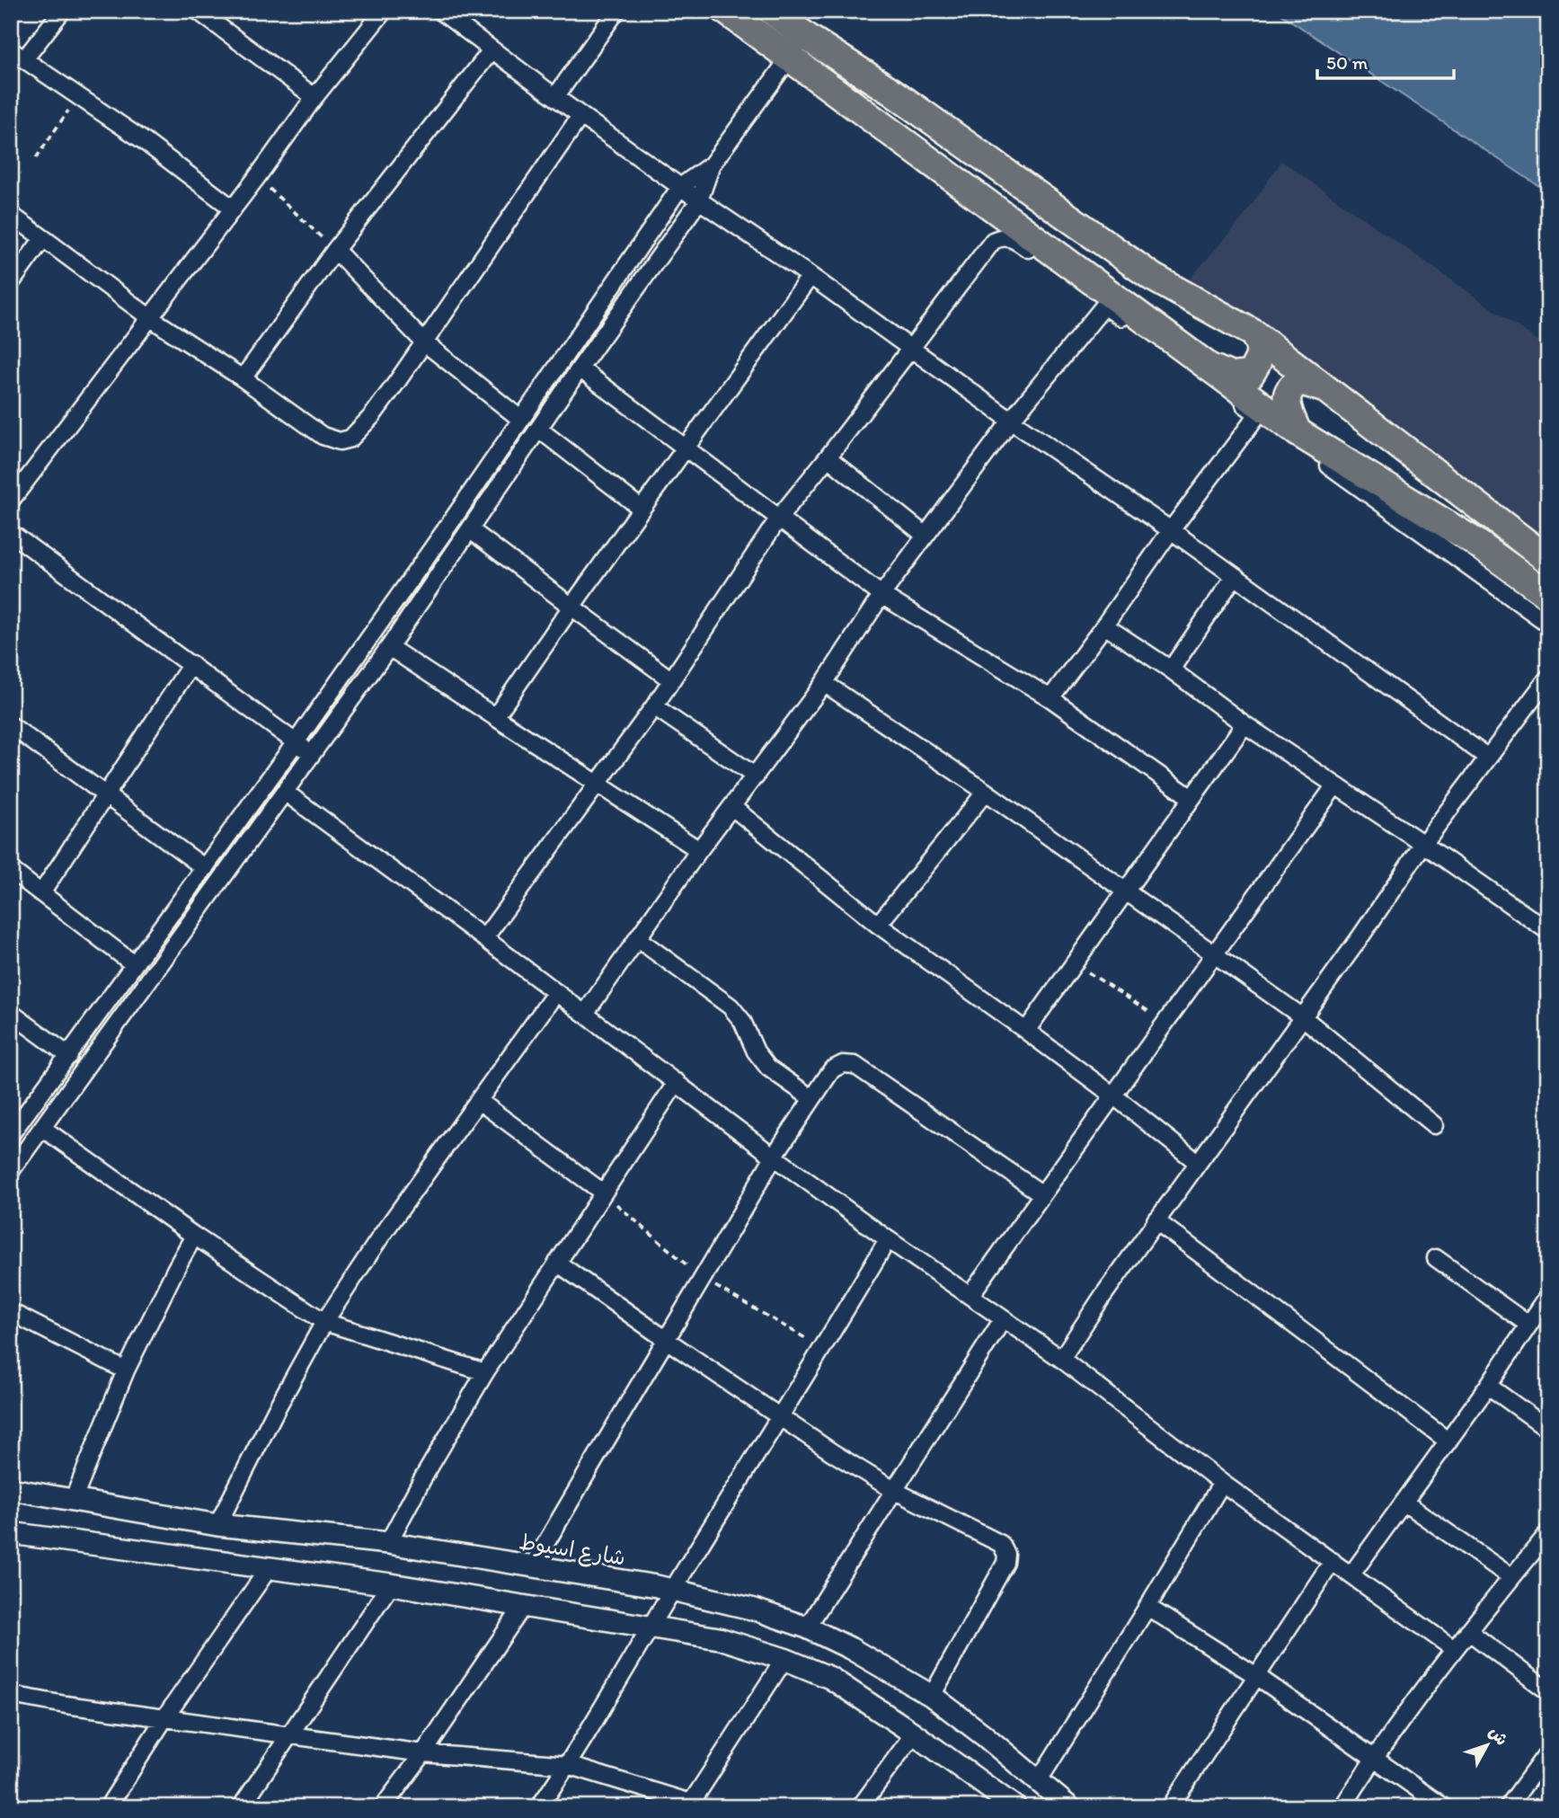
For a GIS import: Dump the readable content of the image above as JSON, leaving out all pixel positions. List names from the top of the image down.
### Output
{
  "streets": {
    "street": ["شارع اسيوط"]
  },
  "scale_bar": "50 m",
  "north": "top right"
}
